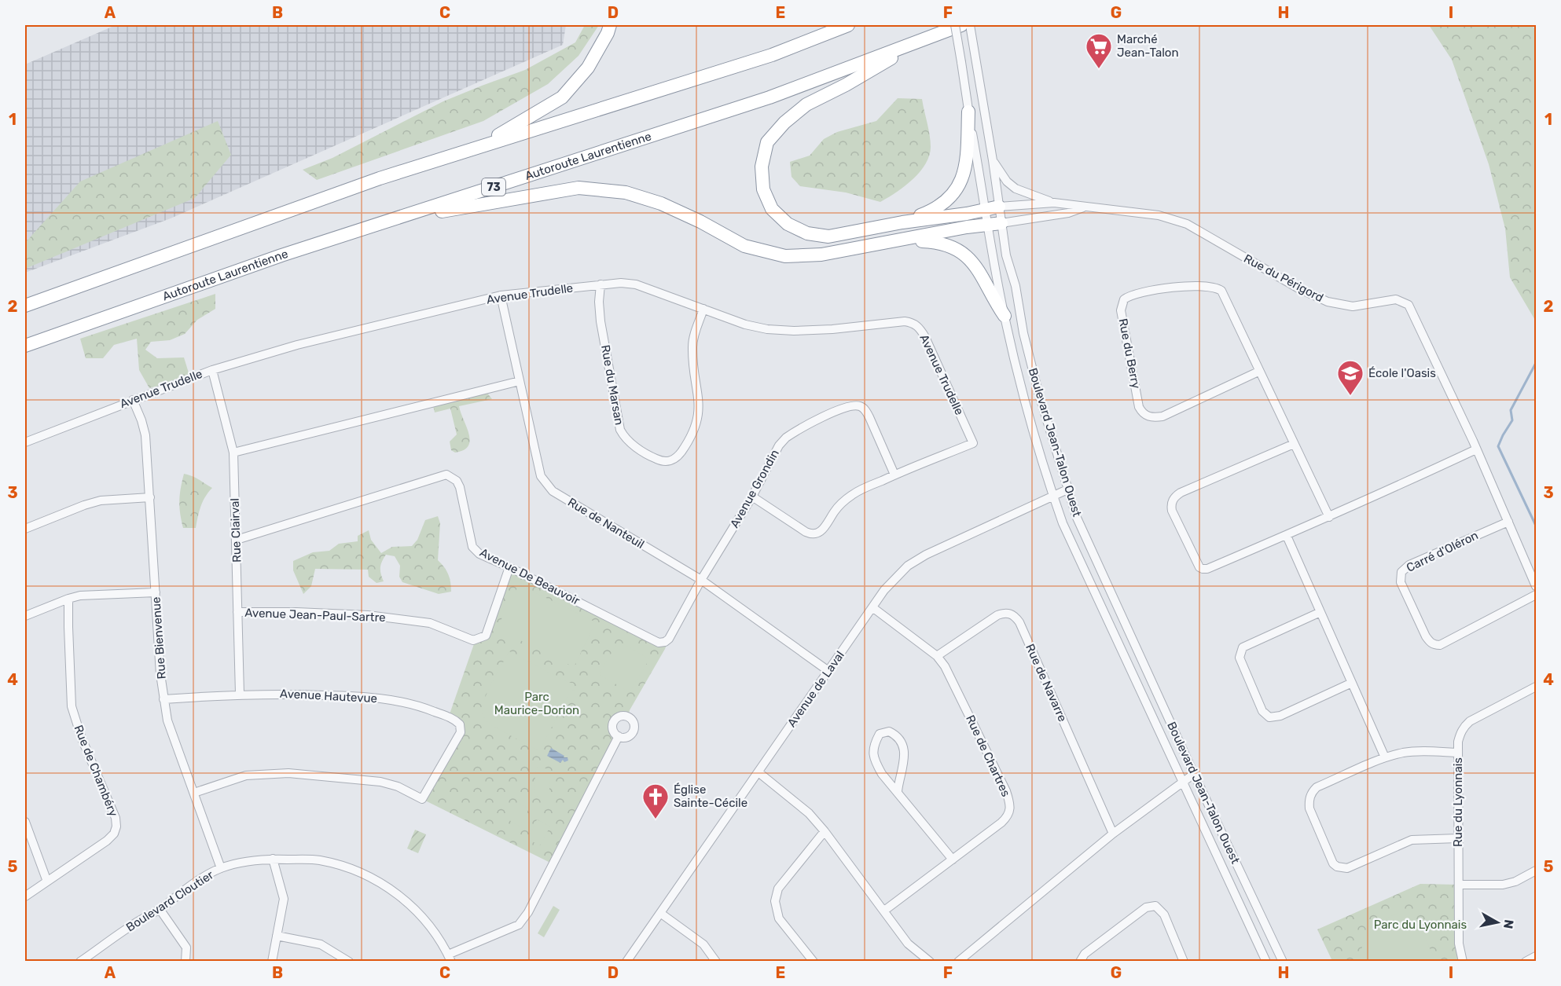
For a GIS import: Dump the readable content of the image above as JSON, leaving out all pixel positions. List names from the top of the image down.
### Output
{
  "streets": {
    "highway": ["Autoroute Laurentienne", "73"],
    "street": [
      "Rue du Périgord",
      "Avenue Trudelle",
      "Rue du Berry",
      "Rue du Marsan",
      "Boulevard Jean-Talon Ouest",
      "Avenue Grondin",
      "Rue de Nanteuil",
      "Rue Clairval",
      "Carré d'Oléron",
      "Avenue De Beauvoir",
      "Avenue Jean-Paul-Sartre",
      "Rue Bienvenue",
      "Rue de Navarre",
      "Avenue de Laval",
      "Avenue Hautevue",
      "Rue de Chartres",
      "Rue de Chambéry",
      "Rue du Lyonnais",
      "Boulevard Cloutier"
    ]
  },
  "crossings": [
    ["Rue du Périgord", "Boulevard Jean-Talon Ouest"],
    ["Rue du Périgord", "Carré d'Oléron"],
    ["Avenue Trudelle", "Rue du Marsan"],
    ["Avenue Trudelle", "Avenue Grondin"],
    ["Avenue Trudelle", "Rue de Nanteuil"],
    ["Avenue Trudelle", "Rue Clairval"],
    ["Avenue Trudelle", "Rue Bienvenue"],
    ["Boulevard Jean-Talon Ouest", "Avenue de Laval"],
    ["Avenue Grondin", "Rue de Nanteuil"],
    ["Avenue Grondin", "Avenue De Beauvoir"],
    ["Rue de Nanteuil", "Avenue De Beauvoir"],
    ["Rue de Nanteuil", "Avenue de Laval"],
    ["Rue Clairval", "Avenue De Beauvoir"],
    ["Rue Clairval", "Avenue Jean-Paul-Sartre"],
    ["Rue Clairval", "Avenue Hautevue"],
    ["Avenue De Beauvoir", "Avenue Jean-Paul-Sartre"],
    ["Rue Bienvenue", "Avenue Hautevue"],
    ["Rue Bienvenue", "Boulevard Cloutier"],
    ["Rue de Navarre", "Rue de Chartres"],
    ["Avenue de Laval", "Rue de Chartres"]
  ],
  "parks": ["Parc Maurice-Dorion", "Parc du Lyonnais"],
  "places": {
    "supermarket": ["Marché Jean-Talon"],
    "school or university": ["École l'Oasis"],
    "church": ["Église Sainte-Cécile"]
  },
  "north": "right",
  "grid": {
    "columns": [
      "A",
      "B",
      "C",
      "D",
      "E",
      "F",
      "G",
      "H",
      "I"
    ],
    "rows": [
      "1",
      "2",
      "3",
      "4",
      "5"
    ]
  }
}
